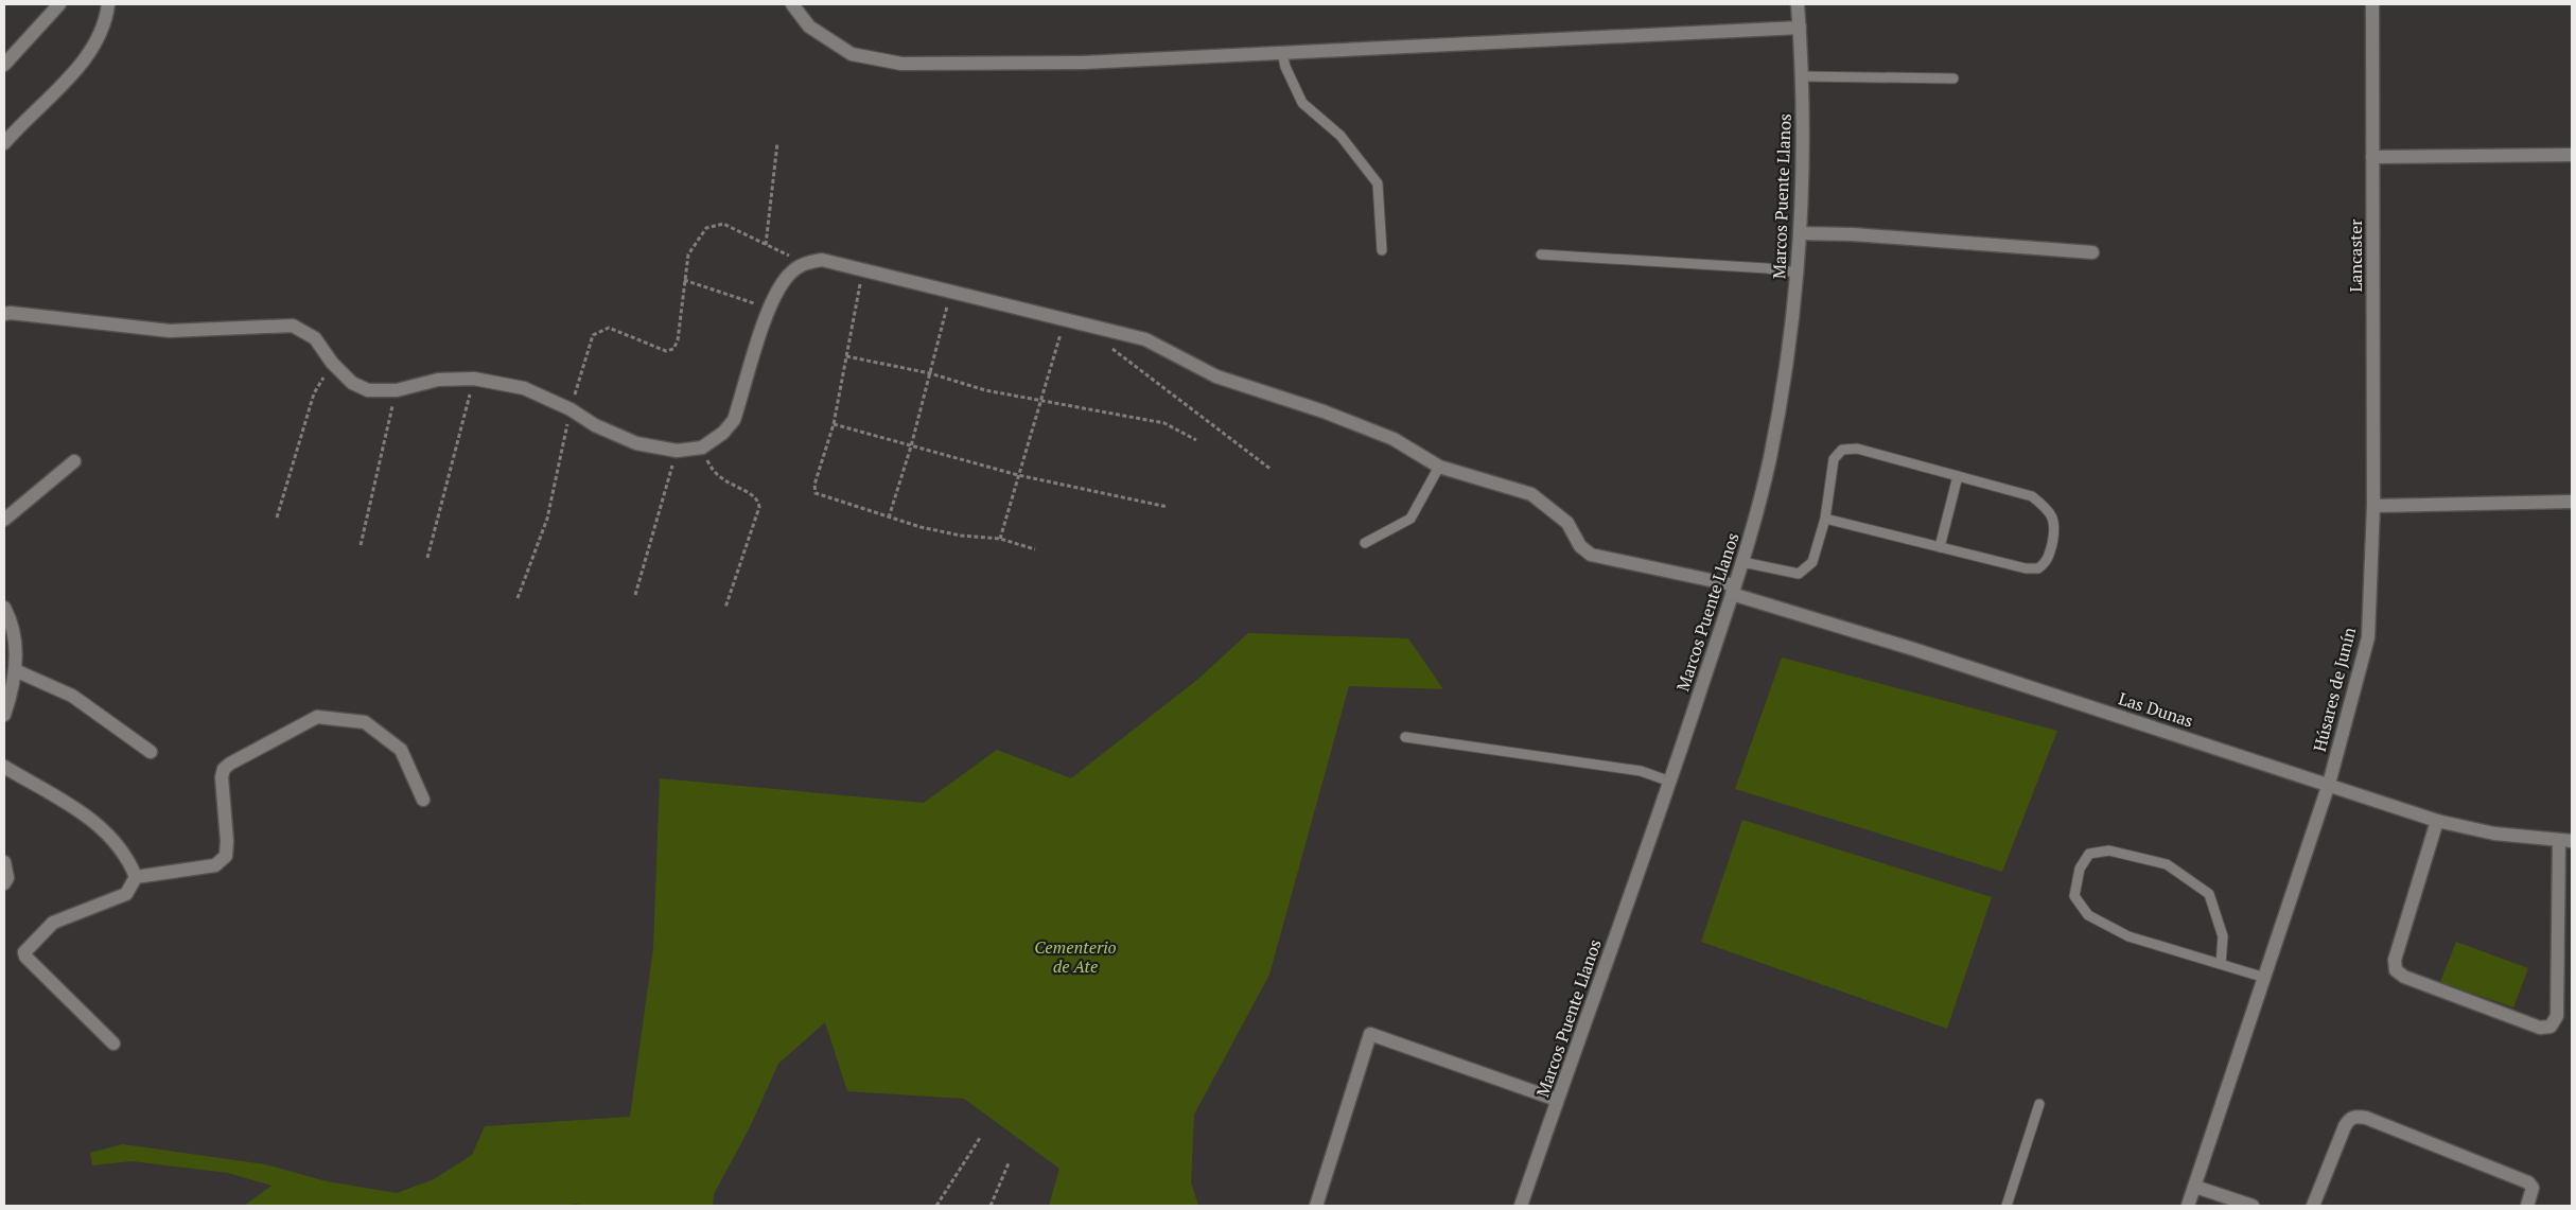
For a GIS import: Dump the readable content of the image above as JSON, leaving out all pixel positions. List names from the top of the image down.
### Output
{
  "streets": {
    "street": [
      "Marcos Puente Llanos",
      "Lancaster",
      "Húsares de Junín",
      "Las Dunas"
    ]
  },
  "crossings": [
    ["Marcos Puente Llanos", "Las Dunas"],
    ["Lancaster", "Húsares de Junín"],
    ["Húsares de Junín", "Las Dunas"]
  ],
  "parks": ["Cementerio de Ate"]
}
